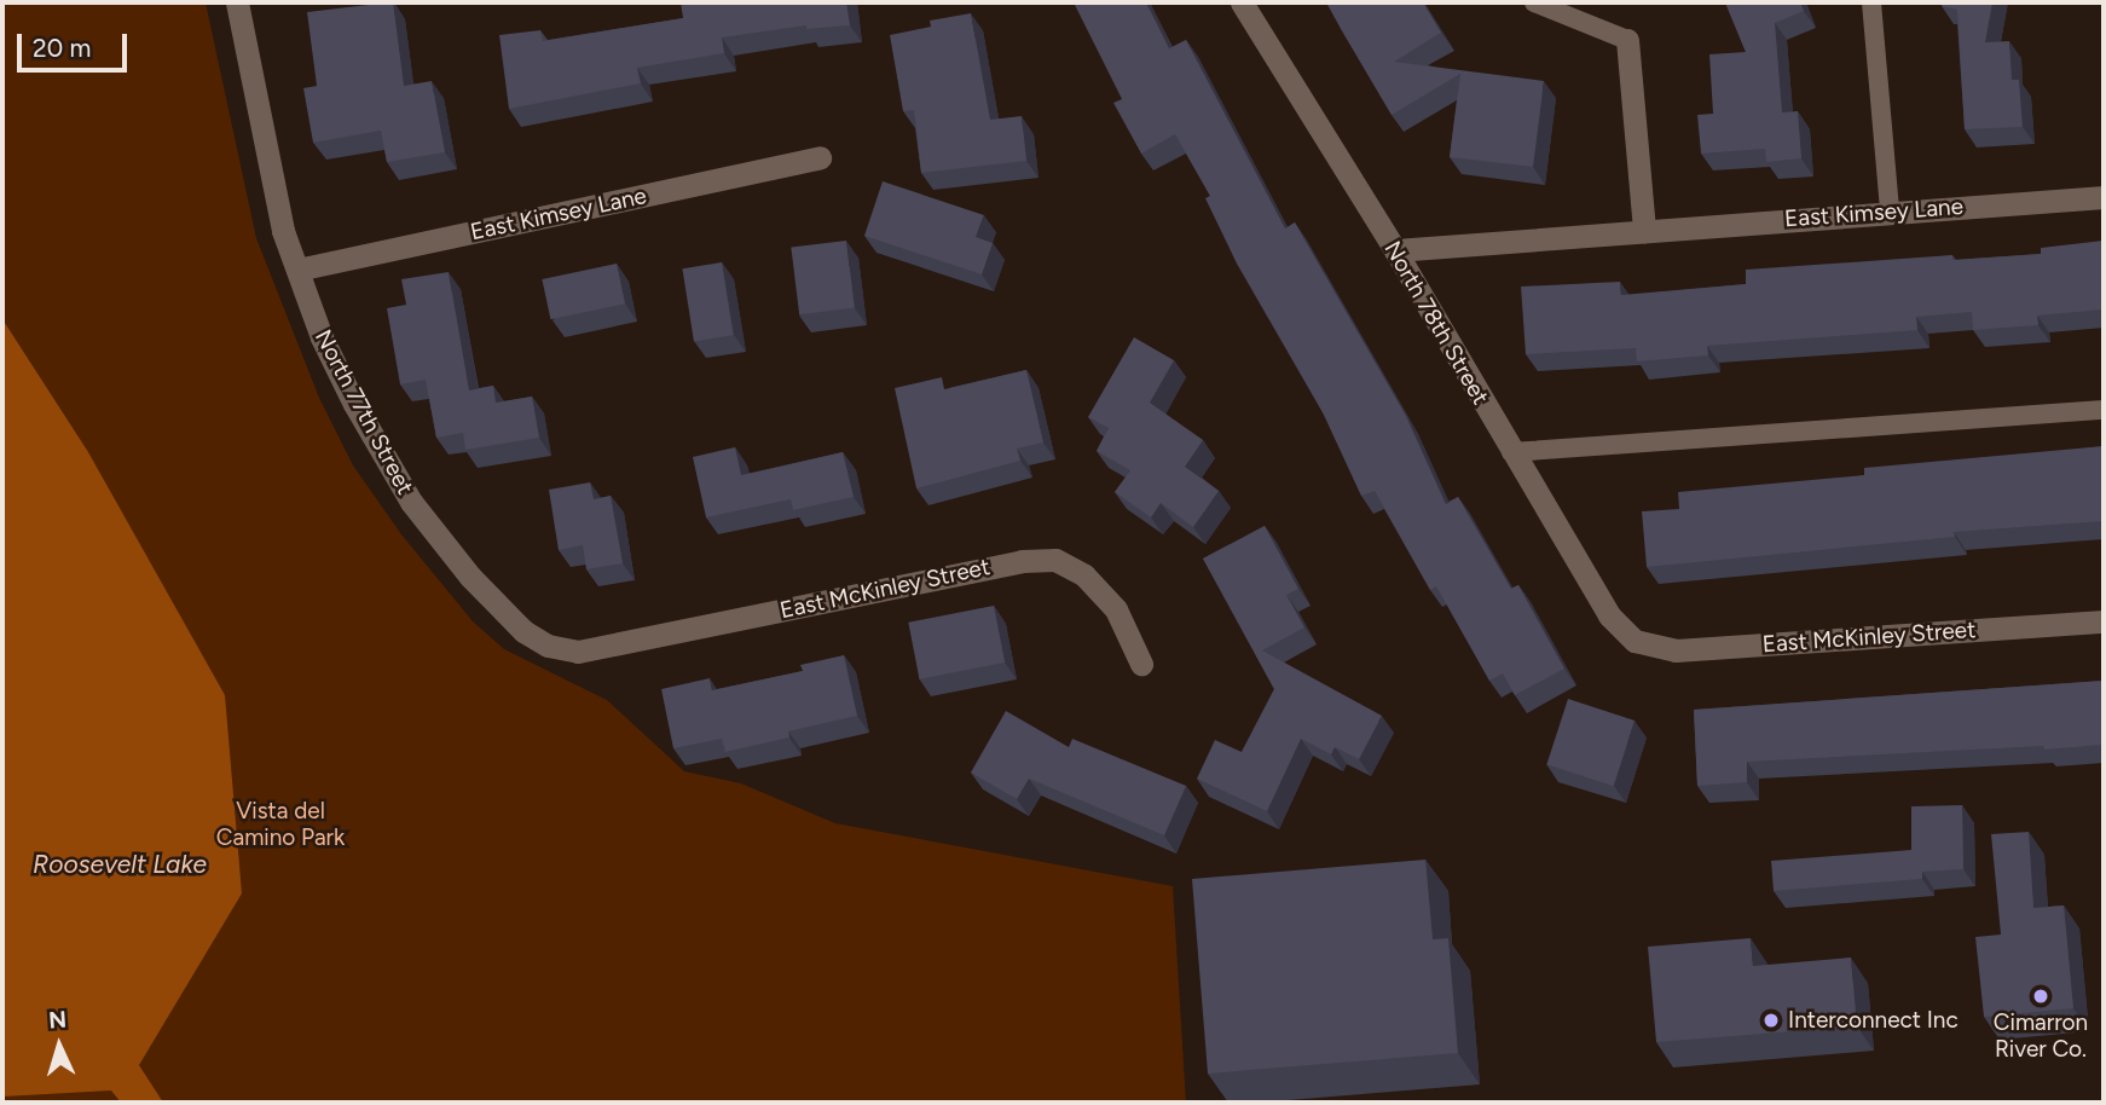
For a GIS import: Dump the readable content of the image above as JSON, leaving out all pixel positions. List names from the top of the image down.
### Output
{
  "streets": {
    "street": [
      "East Kimsey Lane",
      "North 78th Street",
      "North 77th Street",
      "East McKinley Street"
    ]
  },
  "crossings": [
    ["East Kimsey Lane", "North 78th Street"],
    ["East Kimsey Lane", "North 77th Street"],
    ["North 78th Street", "East McKinley Street"],
    ["North 77th Street", "East McKinley Street"]
  ],
  "water": ["Roosevelt Lake"],
  "parks": ["Vista del Camino Park"],
  "places": ["Cimarron River Co.", "Interconnect Inc"],
  "scale_bar": "20 m",
  "north": "top"
}
